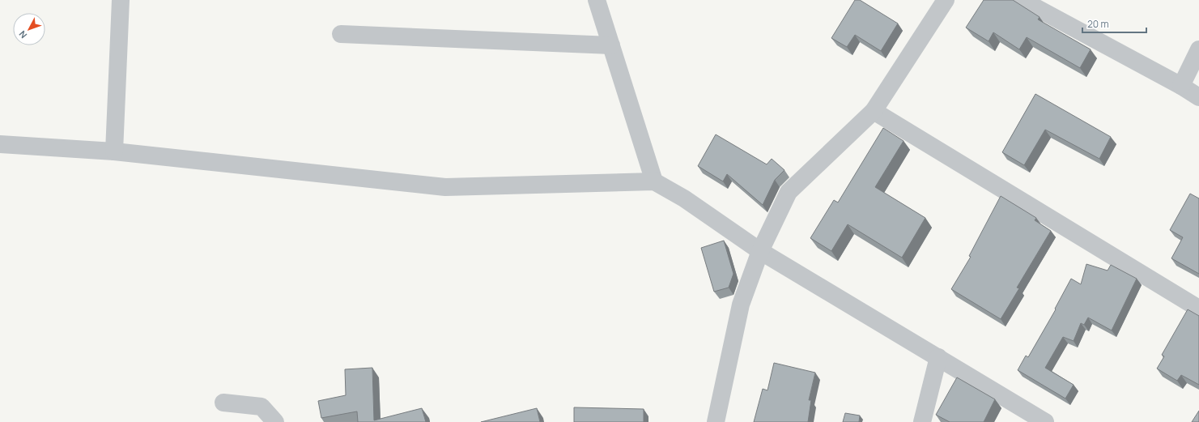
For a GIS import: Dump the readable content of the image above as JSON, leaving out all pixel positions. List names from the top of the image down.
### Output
{
  "scale_bar": "20 m",
  "north": "bottom left"
}
